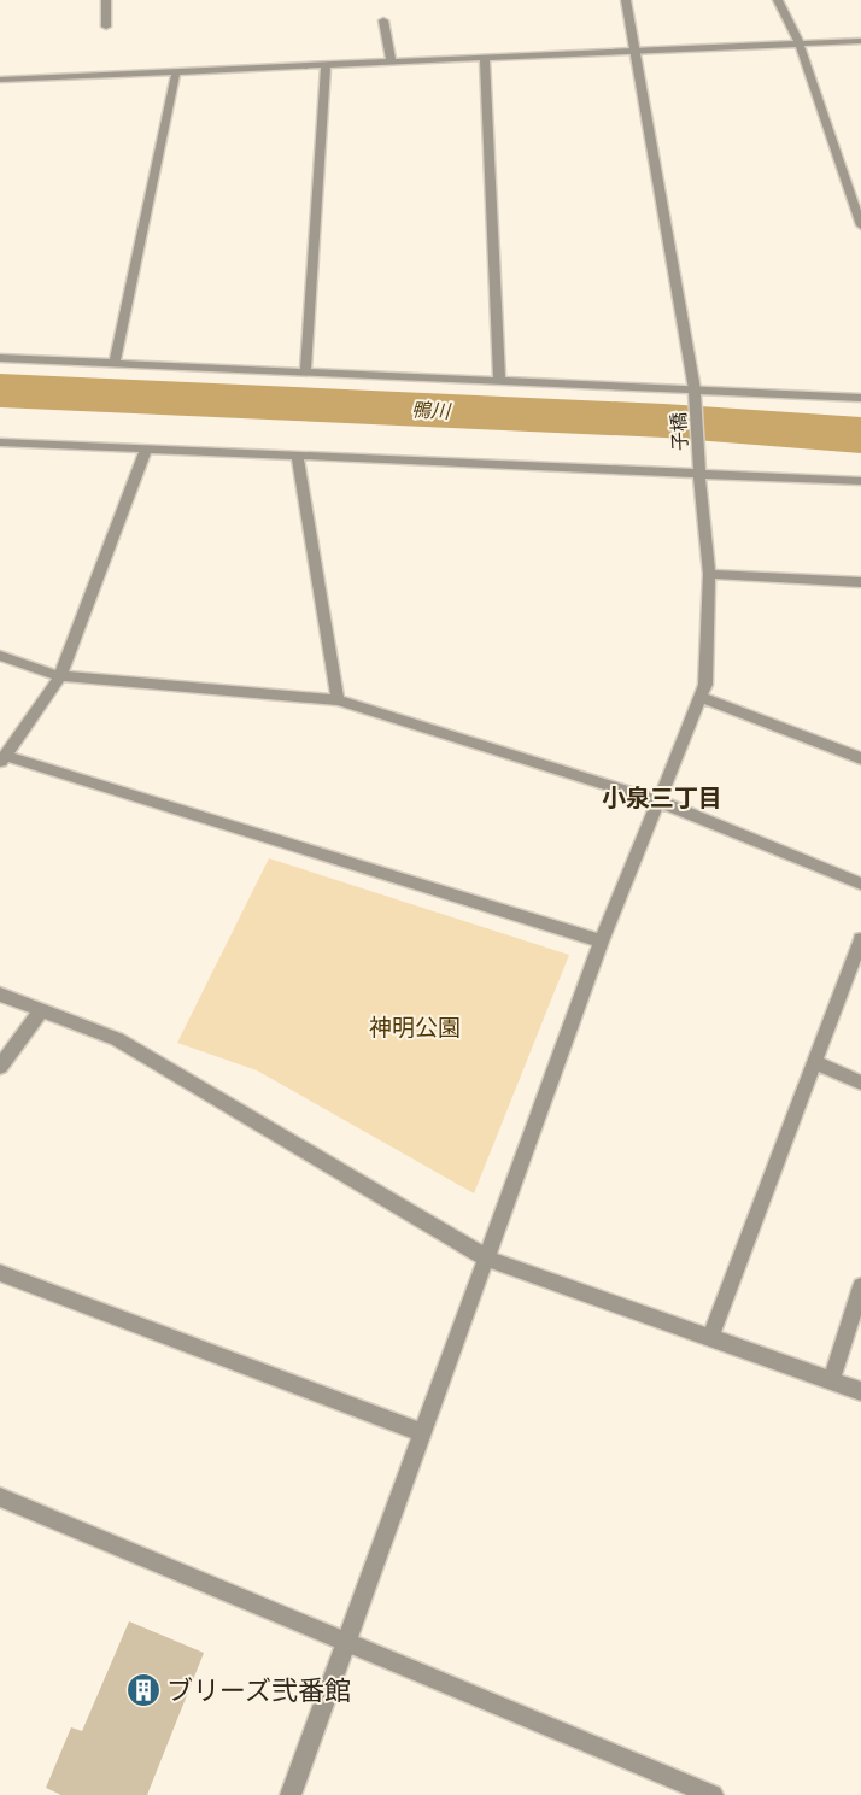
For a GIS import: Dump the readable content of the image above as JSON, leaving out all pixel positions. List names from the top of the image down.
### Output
{
  "streets": {
    "street": ["子橋"]
  },
  "districts": ["小泉三丁目"],
  "water": ["鴨川"],
  "parks": ["神明公園"],
  "places": {
    "building": ["ブリーズ弐番館"]
  }
}
